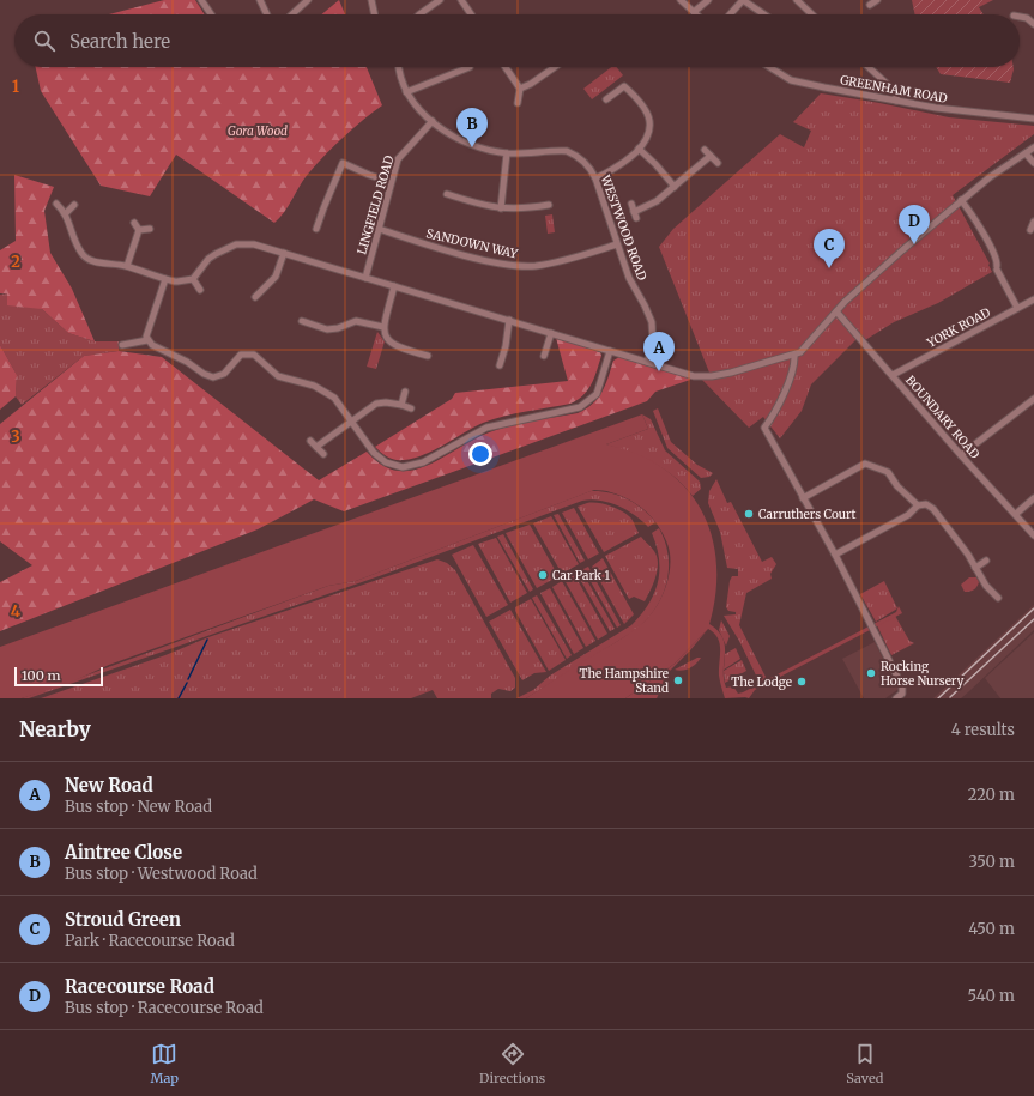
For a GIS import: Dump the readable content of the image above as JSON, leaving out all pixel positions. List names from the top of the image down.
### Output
{
  "streets": {
    "street": [
      "GREENHAM ROAD",
      "LINGFIELD ROAD",
      "WESTWOOD ROAD",
      "SANDOWN WAY",
      "YORK ROAD",
      "BOUNDARY ROAD"
    ]
  },
  "crossings": [
    ["LINGFIELD ROAD", "WESTWOOD ROAD"],
    ["LINGFIELD ROAD", "SANDOWN WAY"],
    ["WESTWOOD ROAD", "SANDOWN WAY"],
    ["YORK ROAD", "BOUNDARY ROAD"]
  ],
  "parks": ["Gora Wood"],
  "places": [
    "Carruthers Court",
    "Car Park 1",
    "Rocking Horse Nursery",
    "The Hampshire Stand",
    "The Lodge"
  ],
  "scale_bar": "100 m",
  "page": {
    "search": "Search here",
    "pins": [
      "B",
      "D",
      "C",
      "A"
    ],
    "scale": "100 m",
    "heading": ["Nearby", "4 results"],
    "list": [
      {
        "mark": "A",
        "name": "New Road",
        "note": "Bus stop · New Road",
        "value": "220 m"
      },
      {
        "mark": "B",
        "name": "Aintree Close",
        "note": "Bus stop · Westwood Road",
        "value": "350 m"
      },
      {
        "mark": "C",
        "name": "Stroud Green",
        "note": "Park · Racecourse Road",
        "value": "450 m"
      },
      {
        "mark": "D",
        "name": "Racecourse Road",
        "note": "Bus stop · Racecourse Road",
        "value": "540 m"
      }
    ],
    "nav": ["Map", "Directions", "Saved"]
  },
  "grid": {
    "rows": [
      "1",
      "2",
      "3",
      "4"
    ]
  }
}
